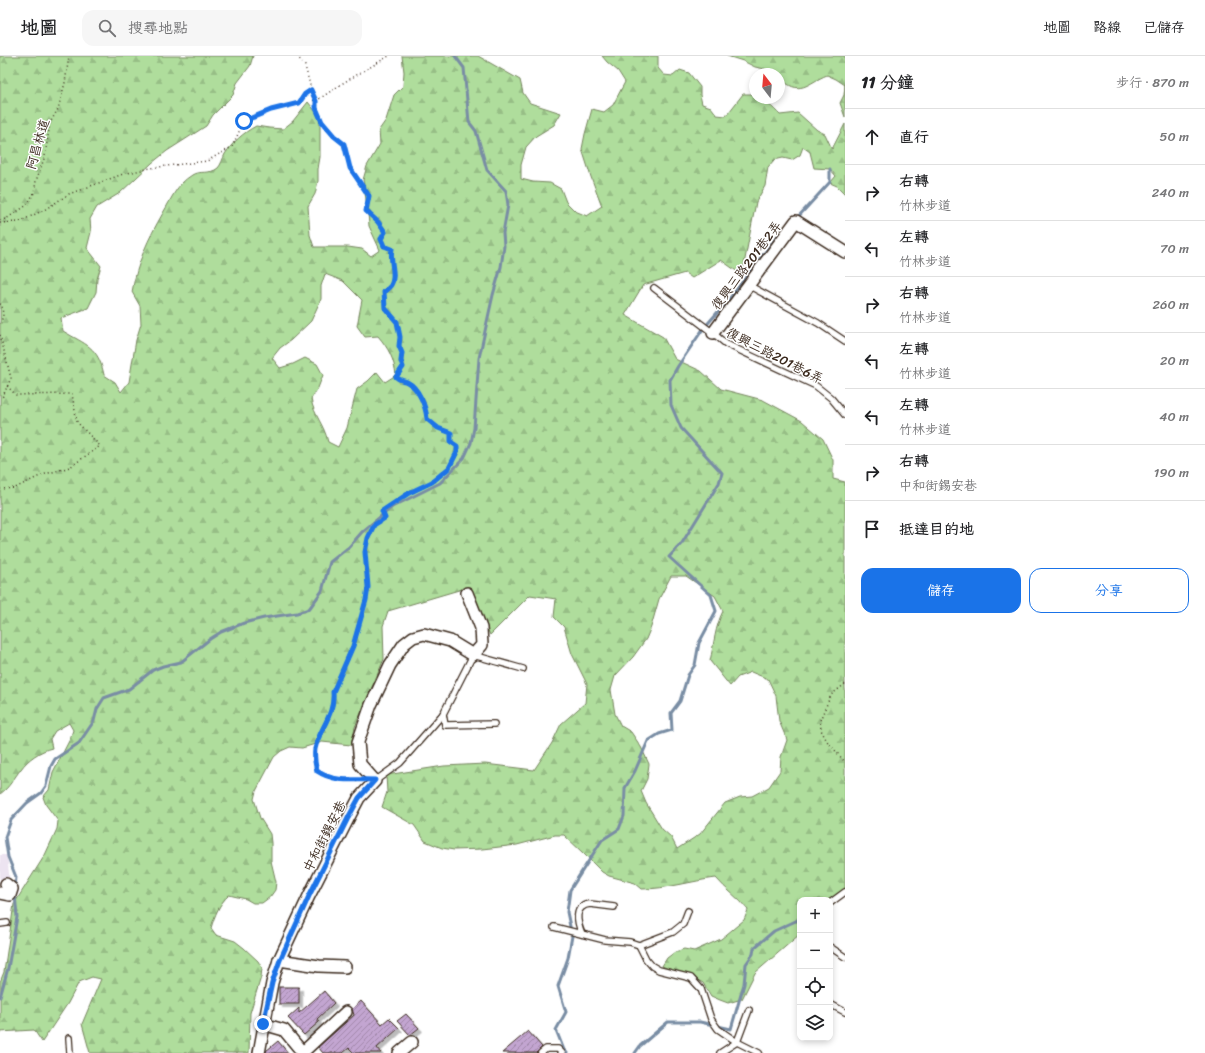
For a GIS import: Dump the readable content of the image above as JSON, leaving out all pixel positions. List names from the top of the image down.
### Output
{
  "streets": {
    "street": ["復興三路201巷2弄", "中和街錫安巷"],
    "lane": ["復興三路201巷6弄"],
    "path": ["阿昌林道"]
  },
  "crossings": [
    ["復興三路201巷2弄", "復興三路201巷6弄"]
  ],
  "north": "top",
  "page": {
    "header": "地圖",
    "search": "搜尋地點",
    "nav": ["地圖", "路線", "已儲存"],
    "heading": ["11 分鐘", "步行 · 870 m"],
    "list": [
      ["直行", "50 m"],
      ["右轉", "竹林步道", "240 m"],
      ["左轉", "竹林步道", "70 m"],
      ["右轉", "竹林步道", "260 m"],
      ["左轉", "竹林步道", "20 m"],
      ["左轉", "竹林步道", "40 m"],
      ["右轉", "中和街錫安巷", "190 m"],
      "抵達目的地"
    ],
    "buttons": ["儲存", "分享"],
    "map_buttons": ["+", "−"]
  }
}
